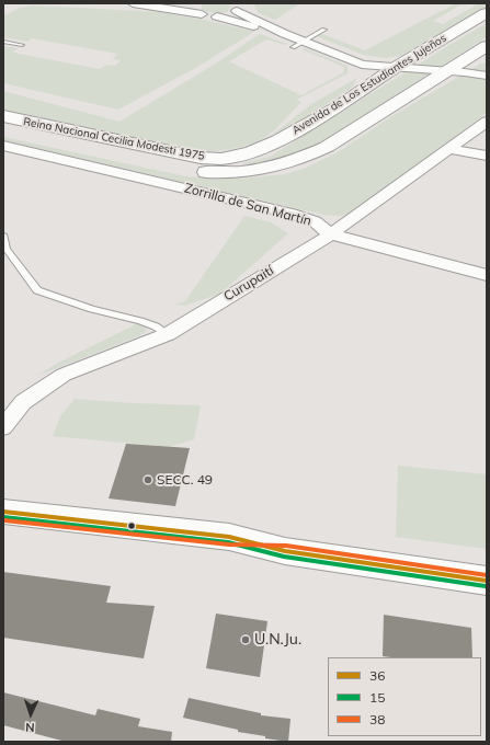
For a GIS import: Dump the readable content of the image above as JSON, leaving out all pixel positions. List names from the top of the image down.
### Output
{
  "streets": {
    "main road": ["Avenida de Los Estudiantes Jujeños", "Reina Nacional Cecilia Modesti 1975"],
    "street": ["Zorrilla de San Martín", "Curupaití"]
  },
  "crossings": [
    ["Avenida de Los Estudiantes Jujeños", "Reina Nacional Cecilia Modesti 1975"],
    ["Zorrilla de San Martín", "Curupaití"]
  ],
  "places": ["SECC. 49", "U.N.Ju."],
  "lines": ["transit line 36", "transit line 15", "transit line 38"],
  "legend": ["36", "15", "38"],
  "north": "bottom"
}
